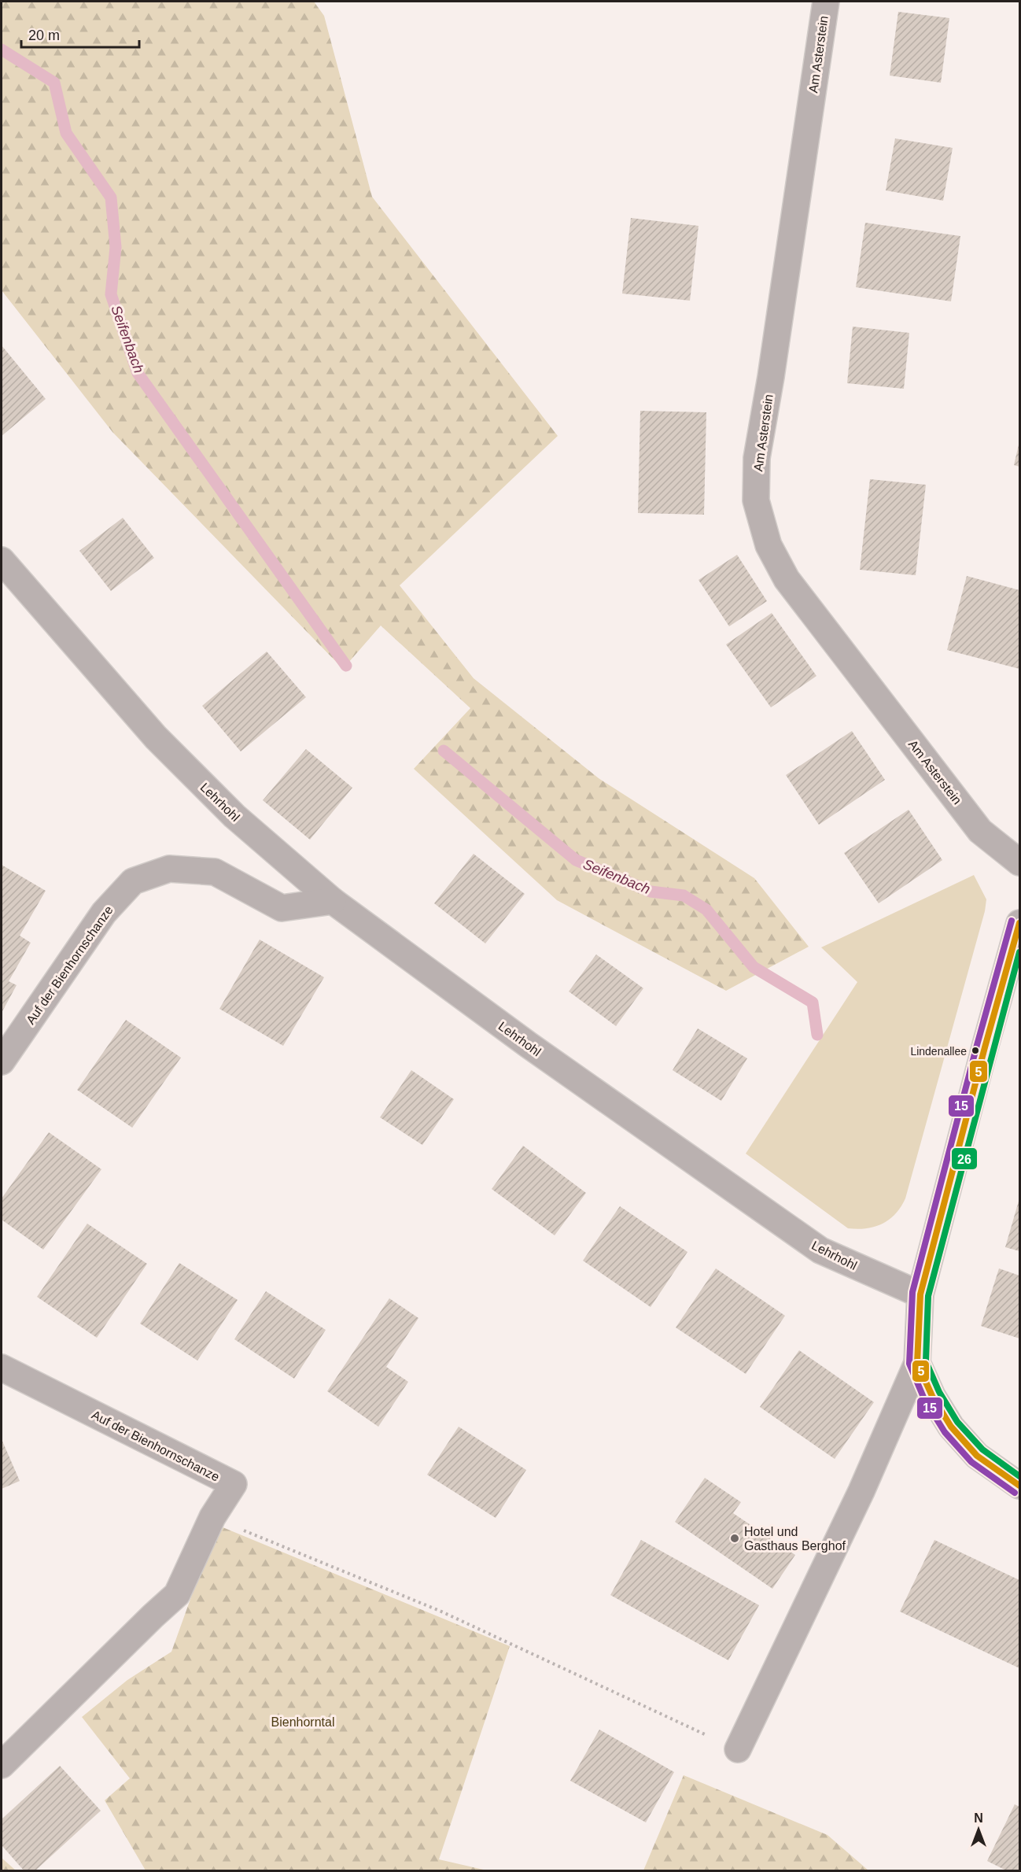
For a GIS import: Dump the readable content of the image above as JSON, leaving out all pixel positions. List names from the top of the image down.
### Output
{
  "streets": {
    "street": ["Am Asterstein", "Lehrhohl", "Auf der Bienhornschanze"]
  },
  "crossings": [
    ["Lehrhohl", "Auf der Bienhornschanze"]
  ],
  "water": ["Seifenbach"],
  "parks": ["Bienhorntal"],
  "places": ["Lindenallee", "Hotel und Gasthaus Berghof"],
  "lines": ["transit line 15", "transit line 5", "transit line 26"],
  "scale_bar": "20 m",
  "north": "top"
}
